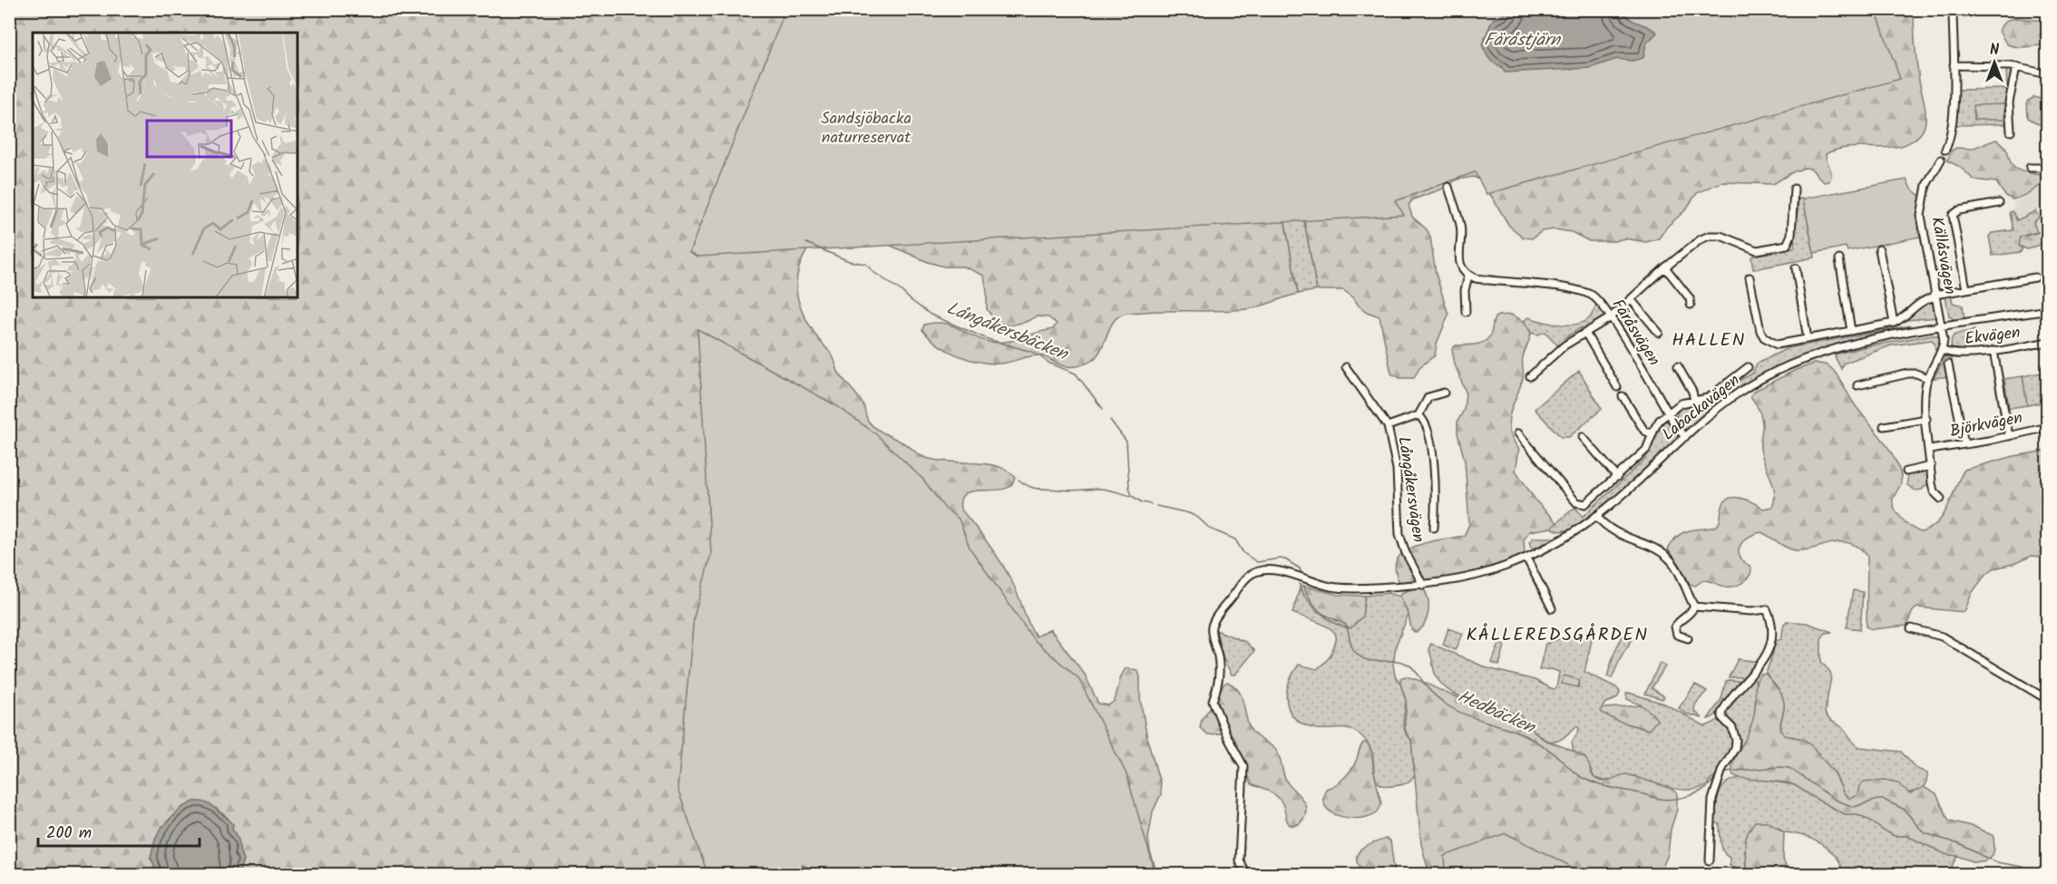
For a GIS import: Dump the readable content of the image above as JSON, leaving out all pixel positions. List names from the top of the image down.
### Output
{
  "streets": {
    "street": [
      "Källåsvägen",
      "Färåsvägen",
      "Ekvägen",
      "Labackavägen",
      "Björkvägen",
      "Långåkersvägen"
    ]
  },
  "crossings": [
    ["Källåsvägen", "Ekvägen"],
    ["Källåsvägen", "Labackavägen"],
    ["Färåsvägen", "Labackavägen"],
    ["Labackavägen", "Långåkersvägen"]
  ],
  "districts": ["HALLEN", "KÅLLEREDSGÅRDEN"],
  "water": ["Färåstjärn", "Långåkersbäcken", "Hedbäcken"],
  "parks": ["Sandsjöbacka naturreservat"],
  "scale_bar": "200 m",
  "north": "top"
}
